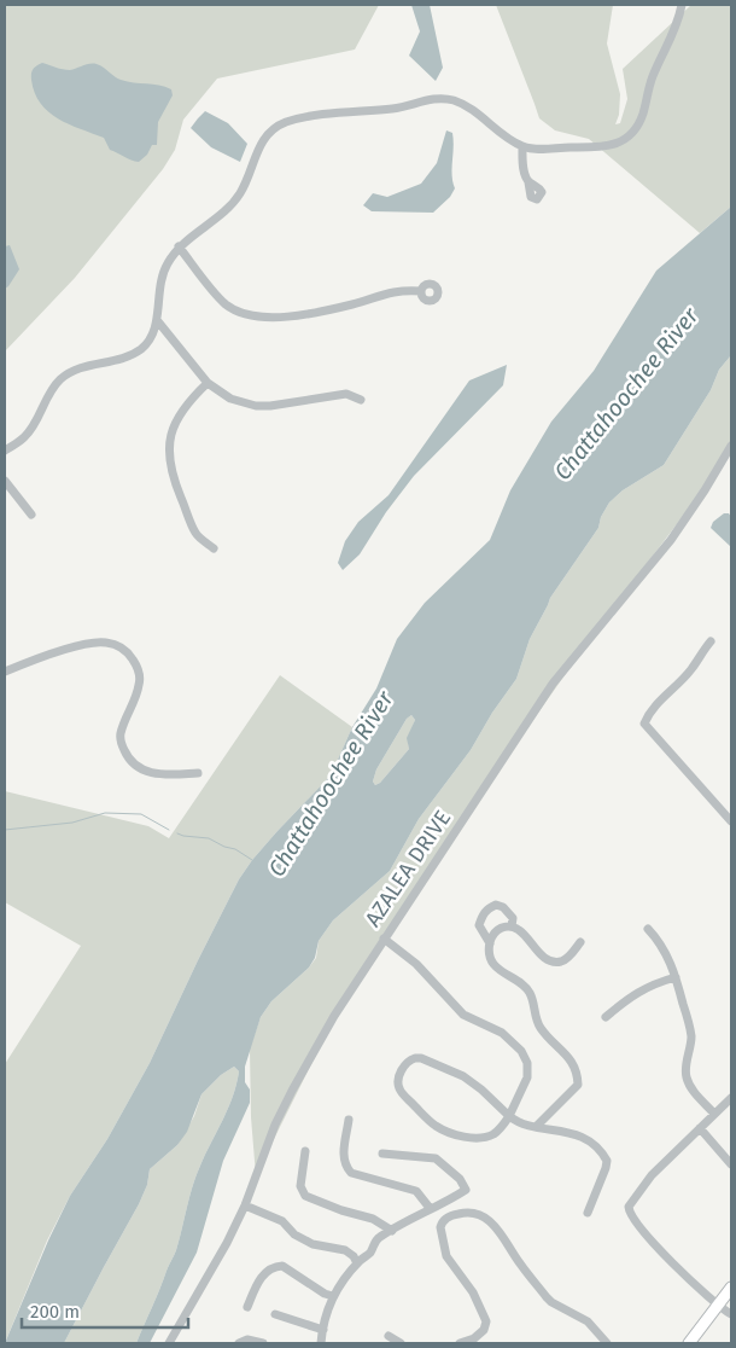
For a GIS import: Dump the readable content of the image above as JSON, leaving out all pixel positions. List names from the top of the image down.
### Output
{
  "streets": {
    "street": ["AZALEA DRIVE"]
  },
  "water": ["Chattahoochee River"],
  "scale_bar": "200 m"
}
